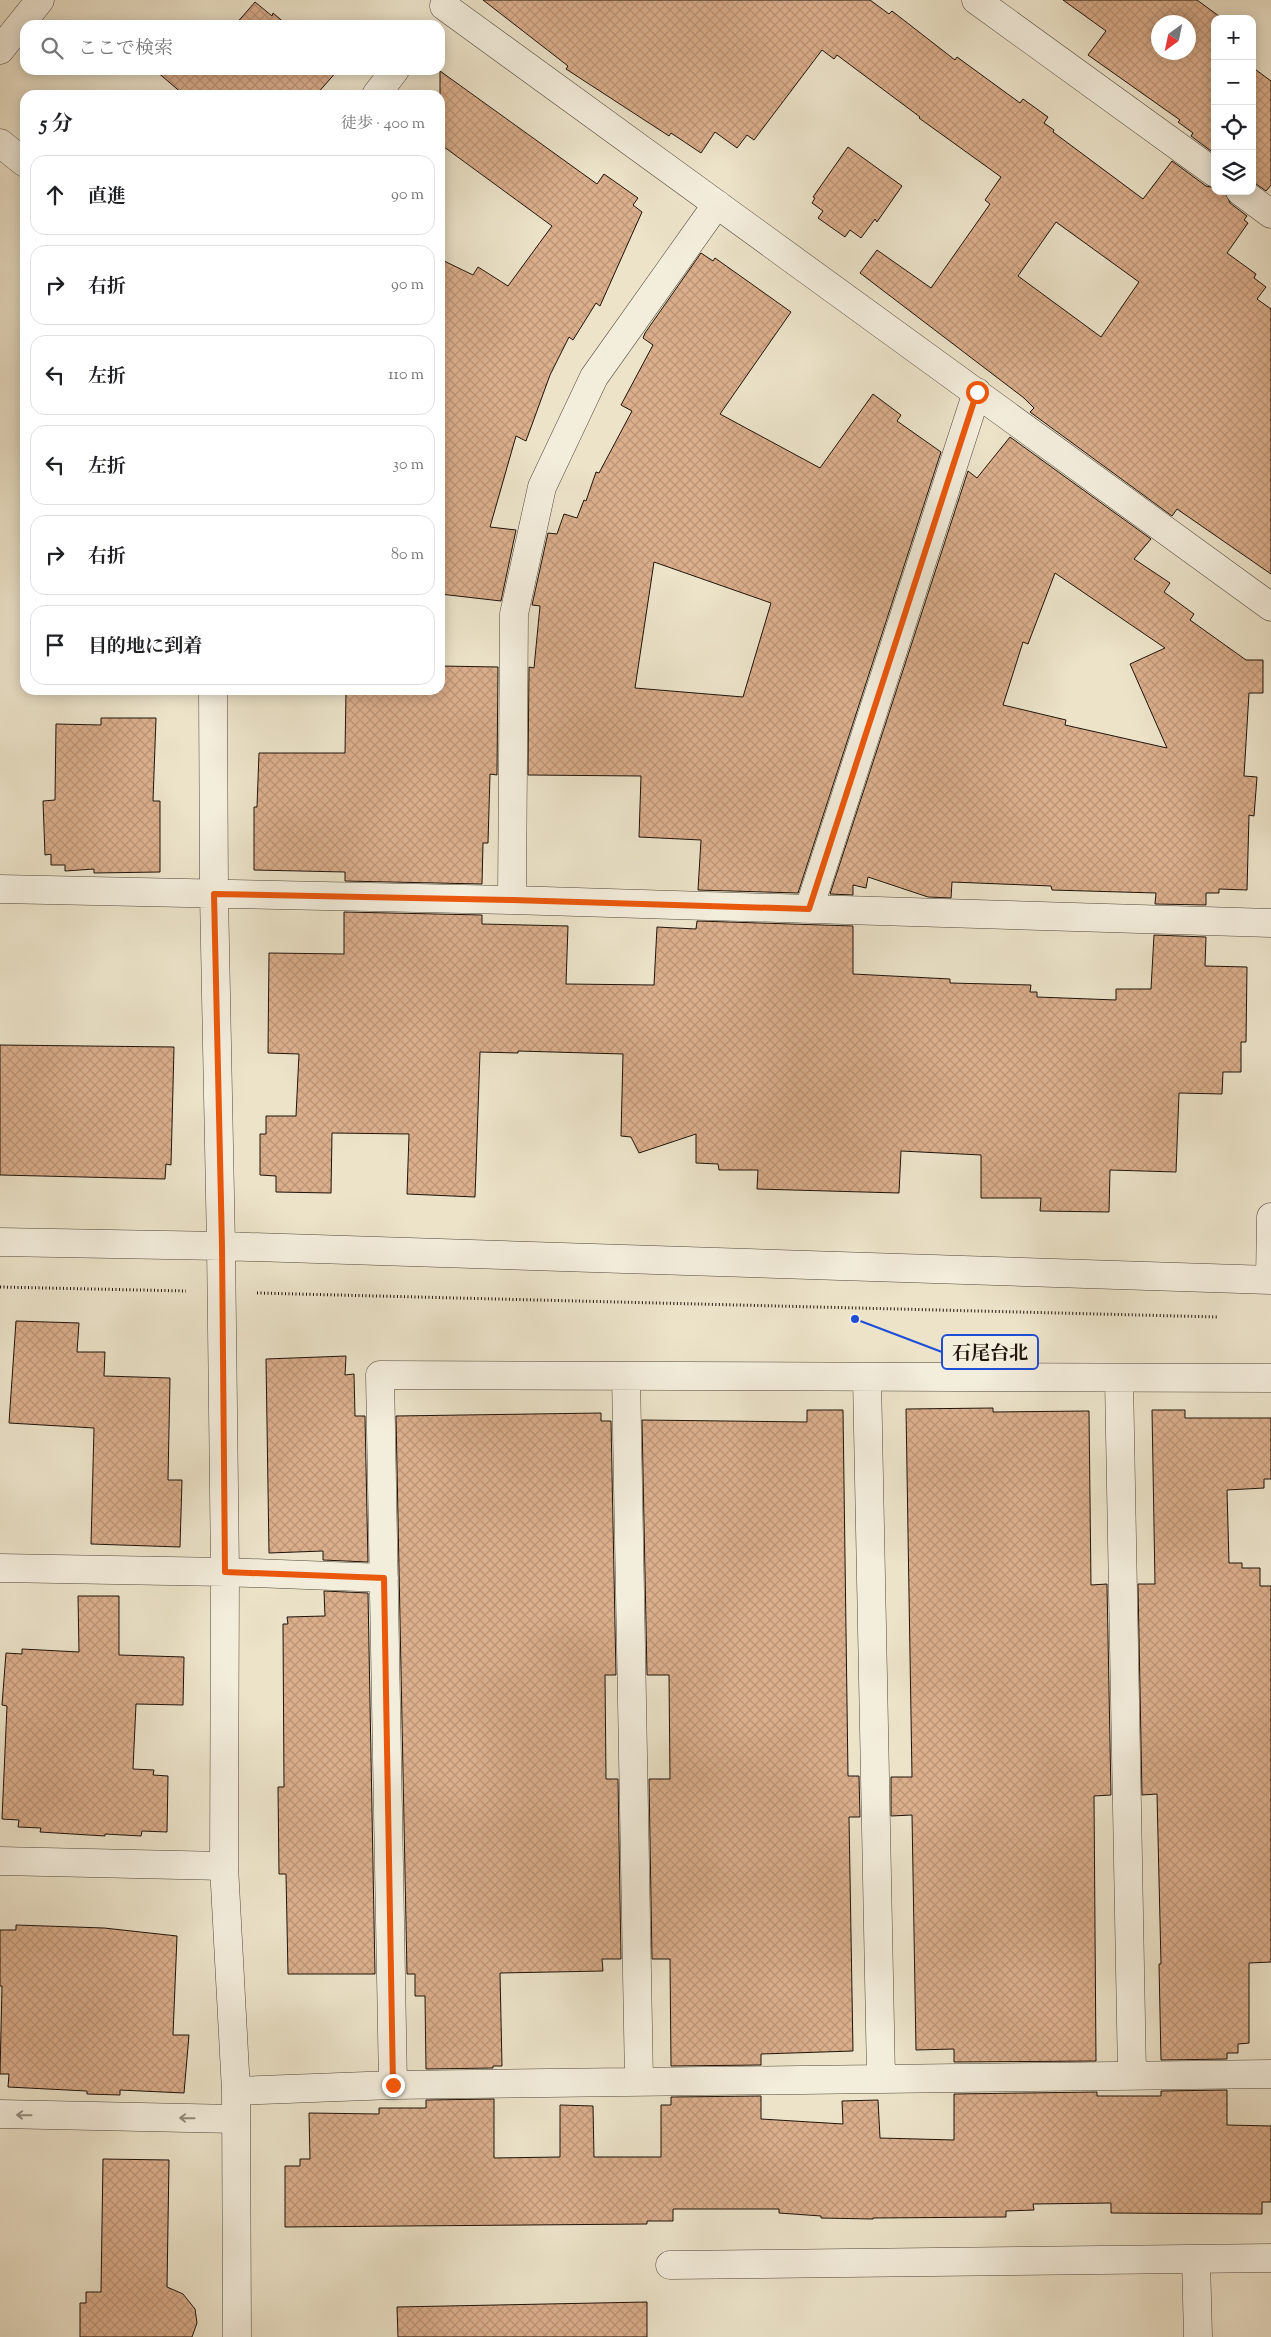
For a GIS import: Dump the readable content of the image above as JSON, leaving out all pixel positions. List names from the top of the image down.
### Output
{
  "places": ["石尾台北"],
  "north": "bottom left",
  "page": {
    "map_buttons": ["+", "−"],
    "search": "ここで検索",
    "heading": ["5 分", "徒歩 · 400 m"],
    "list": [
      ["直進", "90 m"],
      ["右折", "90 m"],
      ["左折", "110 m"],
      ["左折", "30 m"],
      ["右折", "80 m"],
      "目的地に到着"
    ]
  }
}
